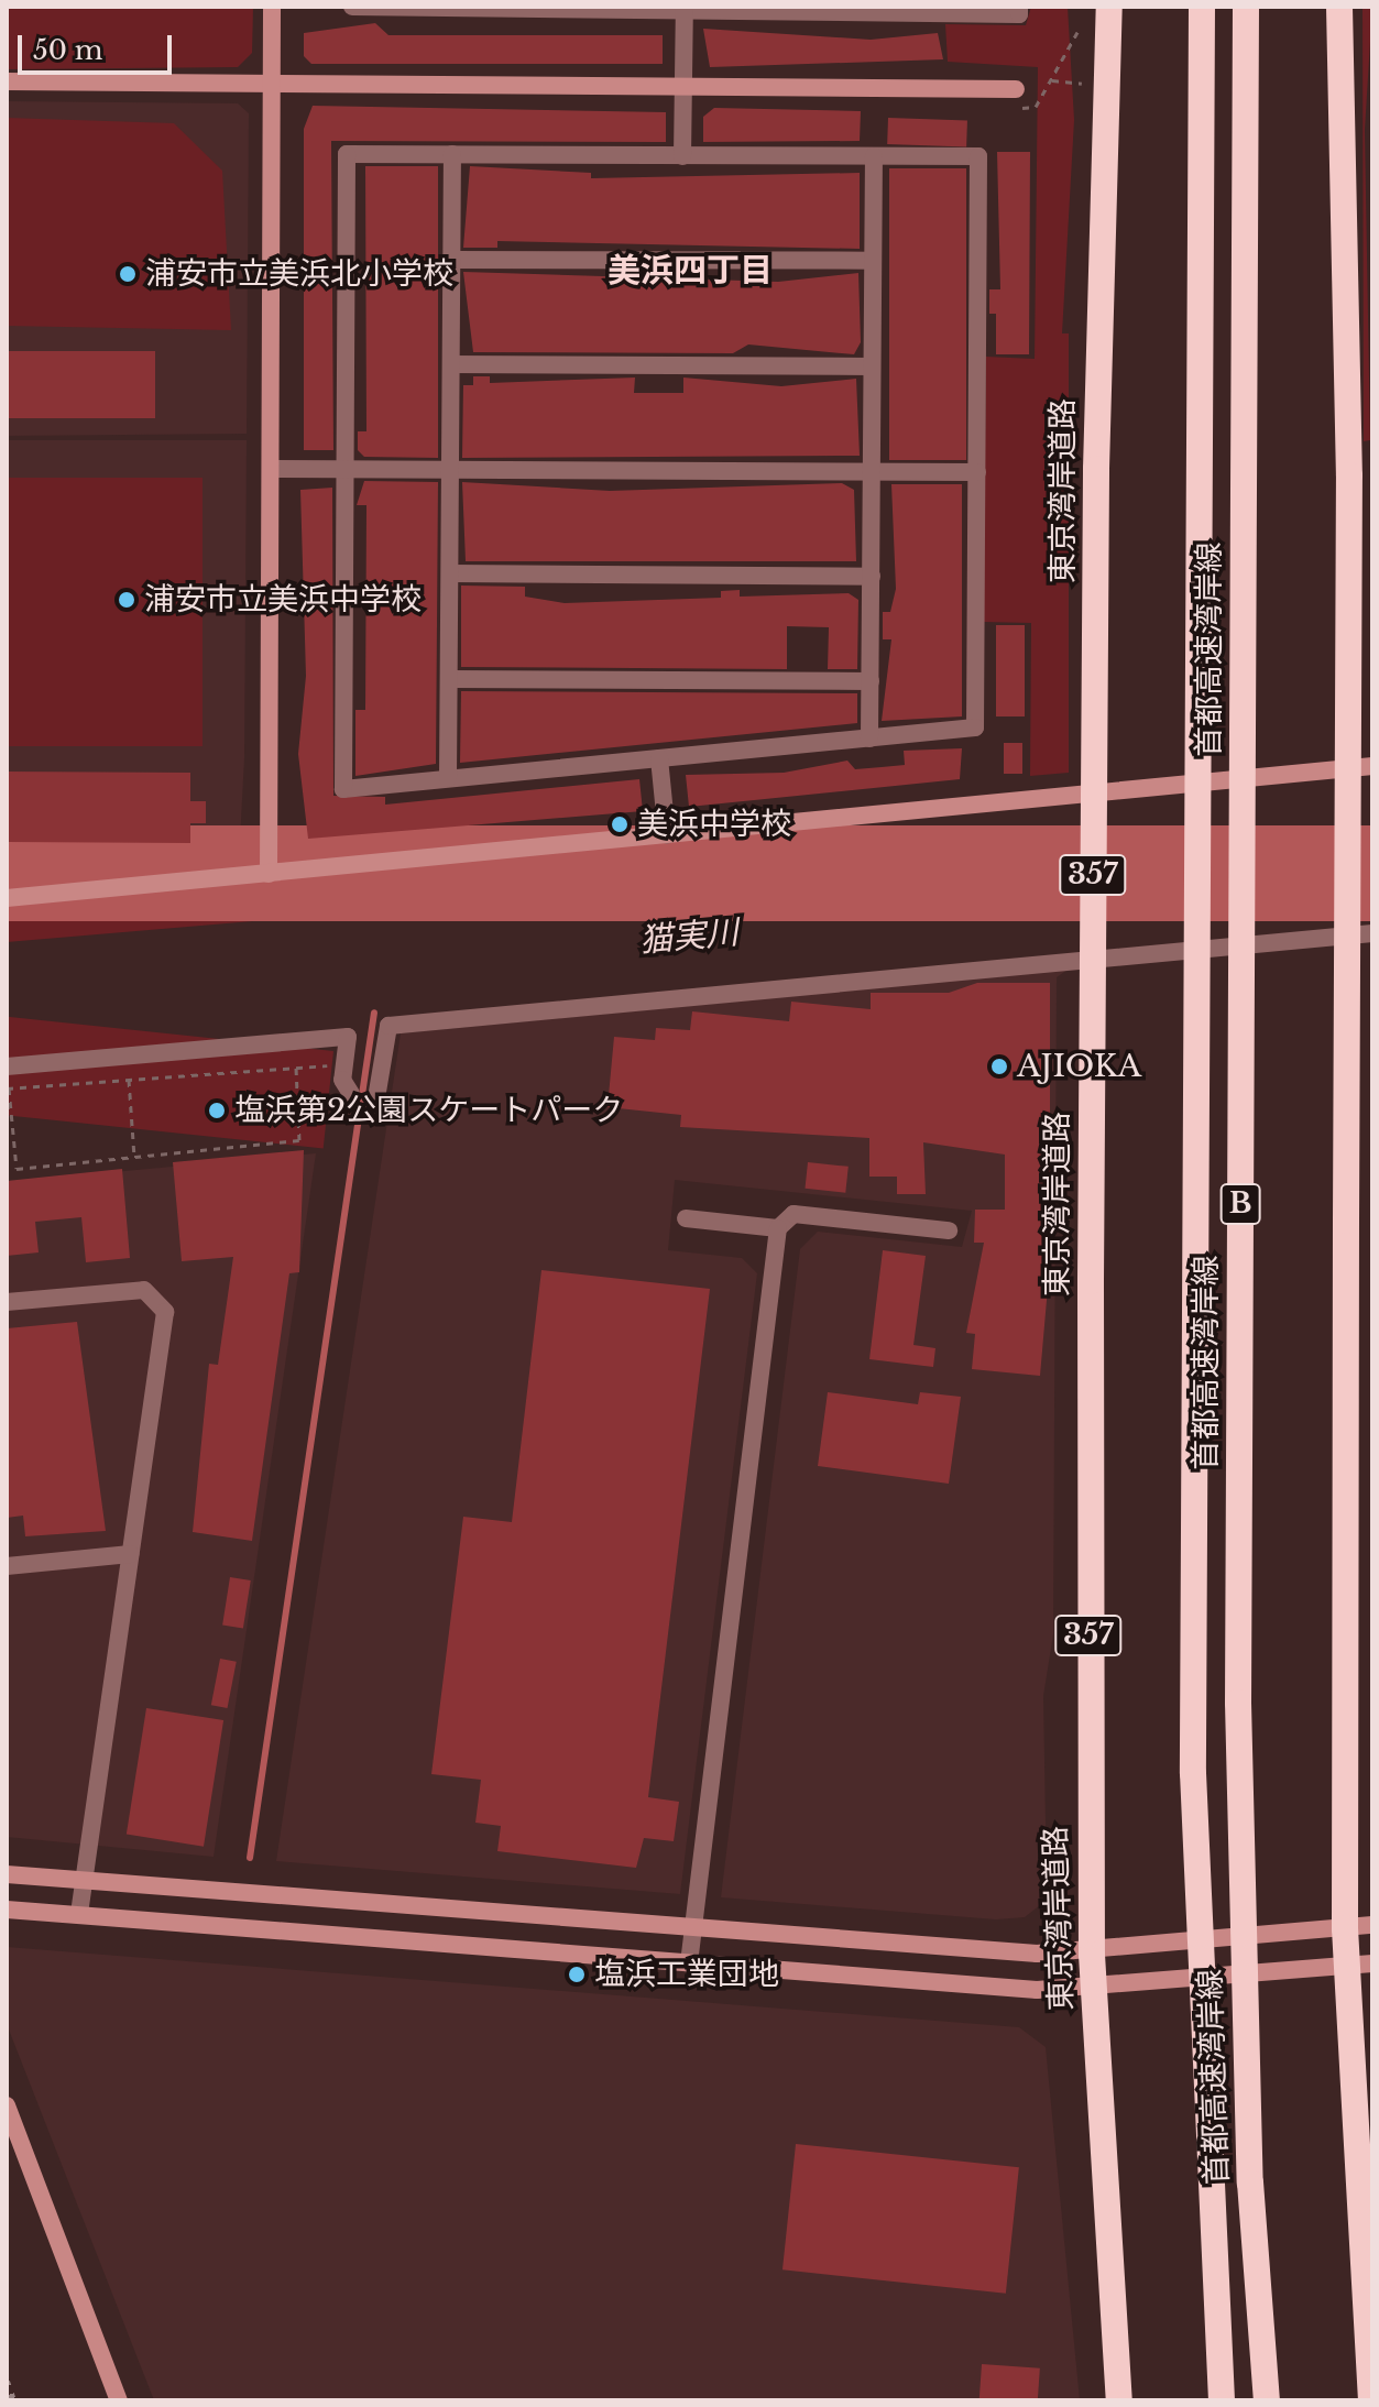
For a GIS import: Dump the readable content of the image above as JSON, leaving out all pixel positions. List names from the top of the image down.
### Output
{
  "streets": {
    "highway": [
      "東京湾岸道路",
      "首都高速湾岸線",
      "357",
      "B"
    ]
  },
  "districts": ["美浜四丁目"],
  "water": ["猫実川"],
  "places": [
    "浦安市立美浜北小学校",
    "浦安市立美浜中学校",
    "美浜中学校",
    "AJIOKA",
    "塩浜第2公園スケートパーク",
    "塩浜工業団地"
  ],
  "scale_bar": "50 m"
}
